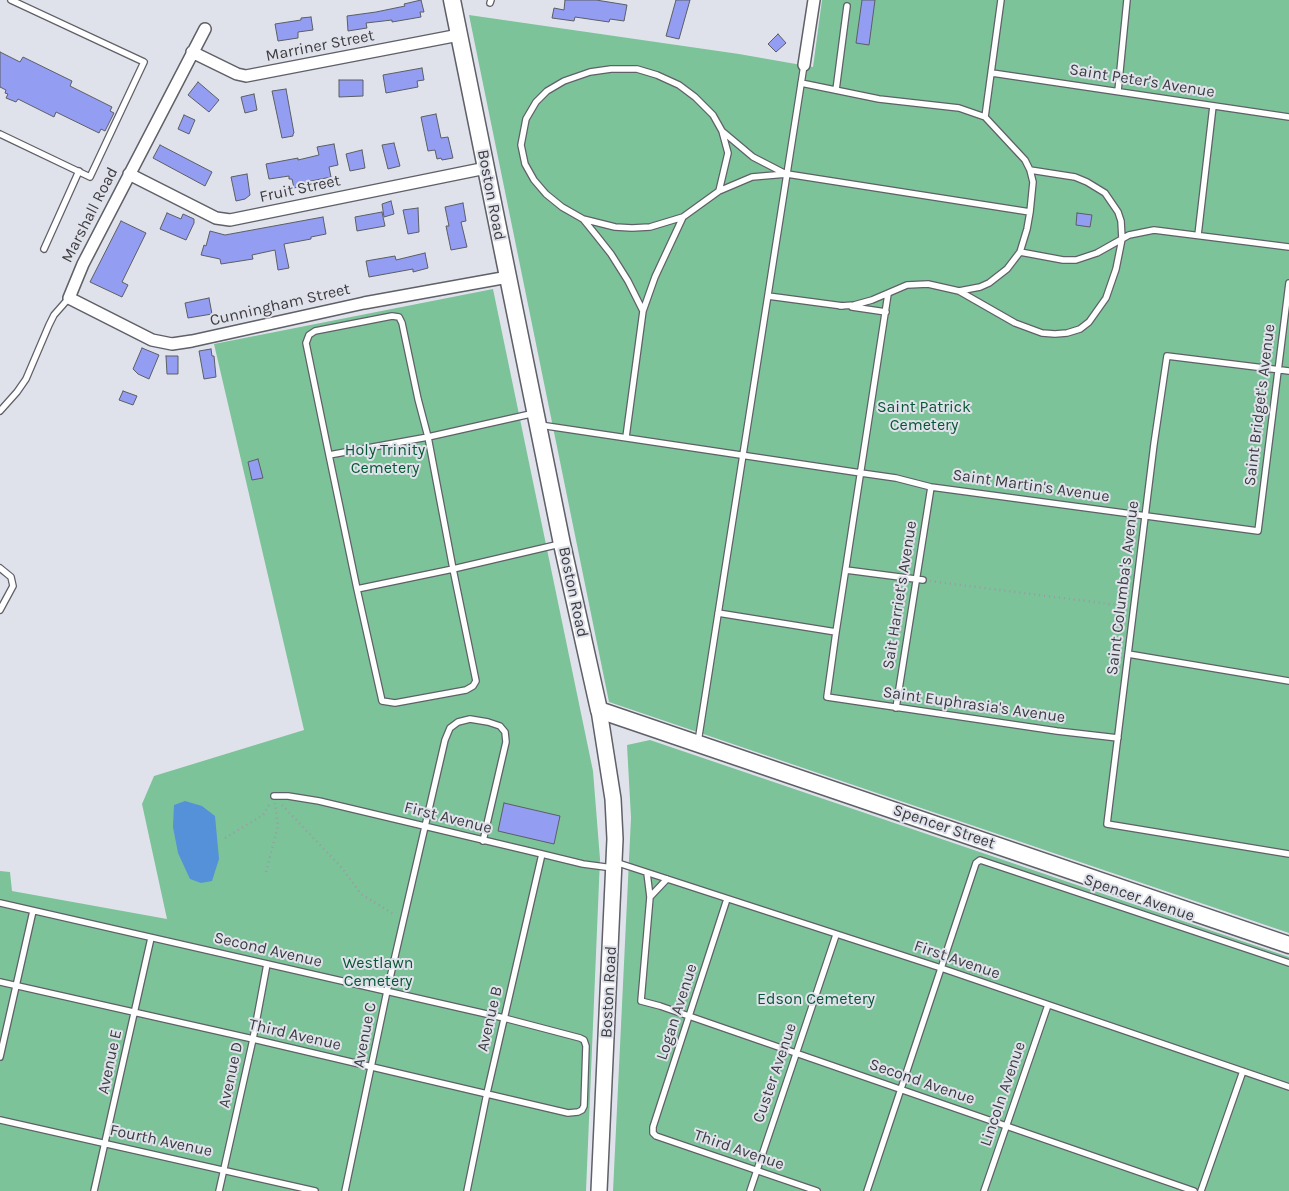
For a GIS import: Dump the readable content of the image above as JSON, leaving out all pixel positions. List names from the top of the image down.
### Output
{
  "streets": {
    "main road": ["Boston Road", "Spencer Street"],
    "street": [
      "Marriner Street",
      "Fruit Street",
      "Marshall Road",
      "Cunningham Street"
    ],
    "lane": [
      "Saint Peter's Avenue",
      "Saint Bridget's Avenue",
      "Saint Martin's Avenue",
      "Saint Columba's Avenue",
      "Sait Harriet's Avenue",
      "Saint Euphrasia's Avenue",
      "First Avenue",
      "Spencer Avenue",
      "Second Avenue",
      "Logan Avenue",
      "Avenue B",
      "Third Avenue",
      "Avenue C",
      "Avenue E",
      "Custer Avenue",
      "Avenue D",
      "Lincoln Avenue",
      "Fourth Avenue"
    ]
  },
  "crossings": [
    ["Marriner Street", "Boston Road"],
    ["Marriner Street", "Marshall Road"],
    ["Fruit Street", "Boston Road"],
    ["Fruit Street", "Marshall Road"],
    ["Boston Road", "Cunningham Street"],
    ["Boston Road", "Saint Martin's Avenue"],
    ["Boston Road", "First Avenue"],
    ["Boston Road", "Spencer Street"],
    ["Marshall Road", "Cunningham Street"],
    ["Saint Bridget's Avenue", "Saint Martin's Avenue"],
    ["Saint Bridget's Avenue", "Saint Columba's Avenue"],
    ["Saint Martin's Avenue", "Saint Columba's Avenue"],
    ["Saint Martin's Avenue", "Sait Harriet's Avenue"],
    ["Saint Columba's Avenue", "Saint Euphrasia's Avenue"],
    ["Sait Harriet's Avenue", "Saint Euphrasia's Avenue"],
    ["First Avenue", "Spencer Avenue"],
    ["First Avenue", "Logan Avenue"],
    ["First Avenue", "Avenue B"],
    ["First Avenue", "Avenue C"],
    ["First Avenue", "Custer Avenue"],
    ["First Avenue", "Lincoln Avenue"],
    ["Second Avenue", "Logan Avenue"],
    ["Second Avenue", "Avenue B"],
    ["Second Avenue", "Third Avenue"],
    ["Second Avenue", "Avenue C"],
    ["Second Avenue", "Avenue E"],
    ["Second Avenue", "Custer Avenue"],
    ["Second Avenue", "Avenue D"],
    ["Second Avenue", "Lincoln Avenue"],
    ["Logan Avenue", "Third Avenue"],
    ["Avenue B", "Third Avenue"],
    ["Third Avenue", "Avenue C"],
    ["Third Avenue", "Avenue E"],
    ["Third Avenue", "Custer Avenue"],
    ["Third Avenue", "Avenue D"],
    ["Avenue E", "Fourth Avenue"],
    ["Avenue D", "Fourth Avenue"]
  ],
  "parks": [
    "Saint Patrick Cemetery",
    "Holy Trinity Cemetery",
    "Westlawn Cemetery",
    "Edson Cemetery"
  ]
}
